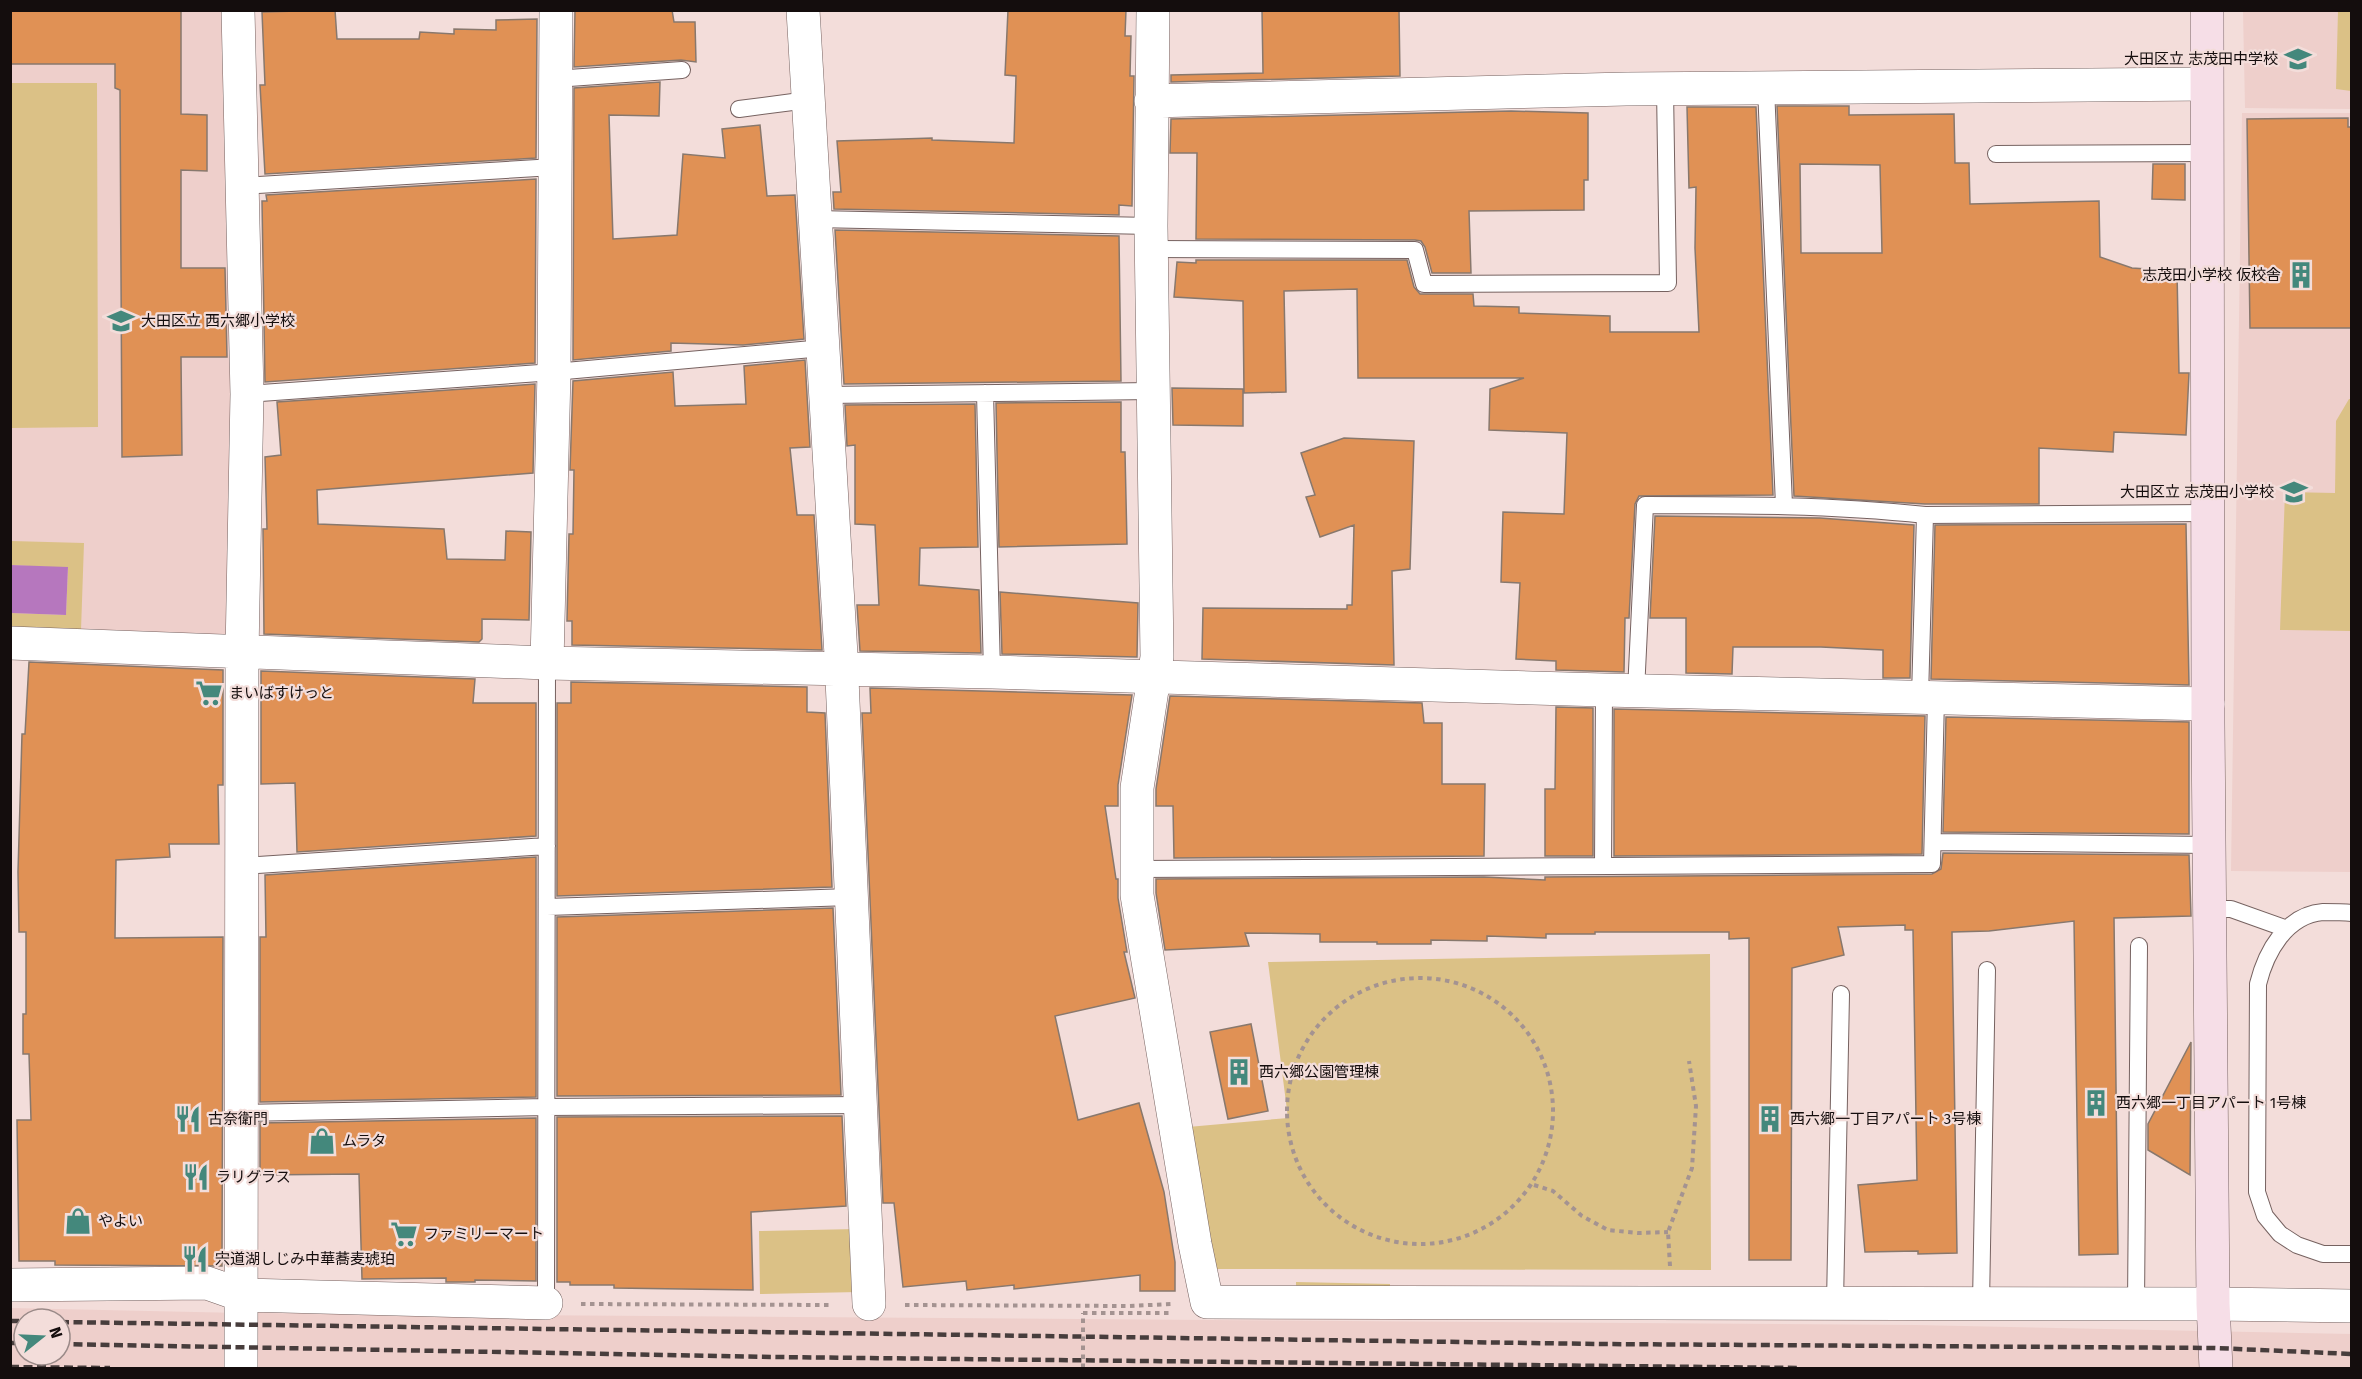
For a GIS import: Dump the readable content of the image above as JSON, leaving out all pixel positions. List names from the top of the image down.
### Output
{
  "places": {
    "school or university": ["大田区立 志茂田中学校", "大田区立 西六郷小学校", "大田区立 志茂田小学校"],
    "building": [
      "志茂田小学校 仮校舎",
      "西六郷公園管理棟",
      "西六郷一丁目アパート 1号棟",
      "西六郷一丁目アパート 3号棟"
    ],
    "supermarket": ["まいばすけっと", "ファミリーマート"],
    "restaurant": ["古奈衛門", "ラリグラス", "宍道湖しじみ中華蕎麦琥珀"],
    "shop": ["ムラタ", "やよい"]
  },
  "north": "right"
}
